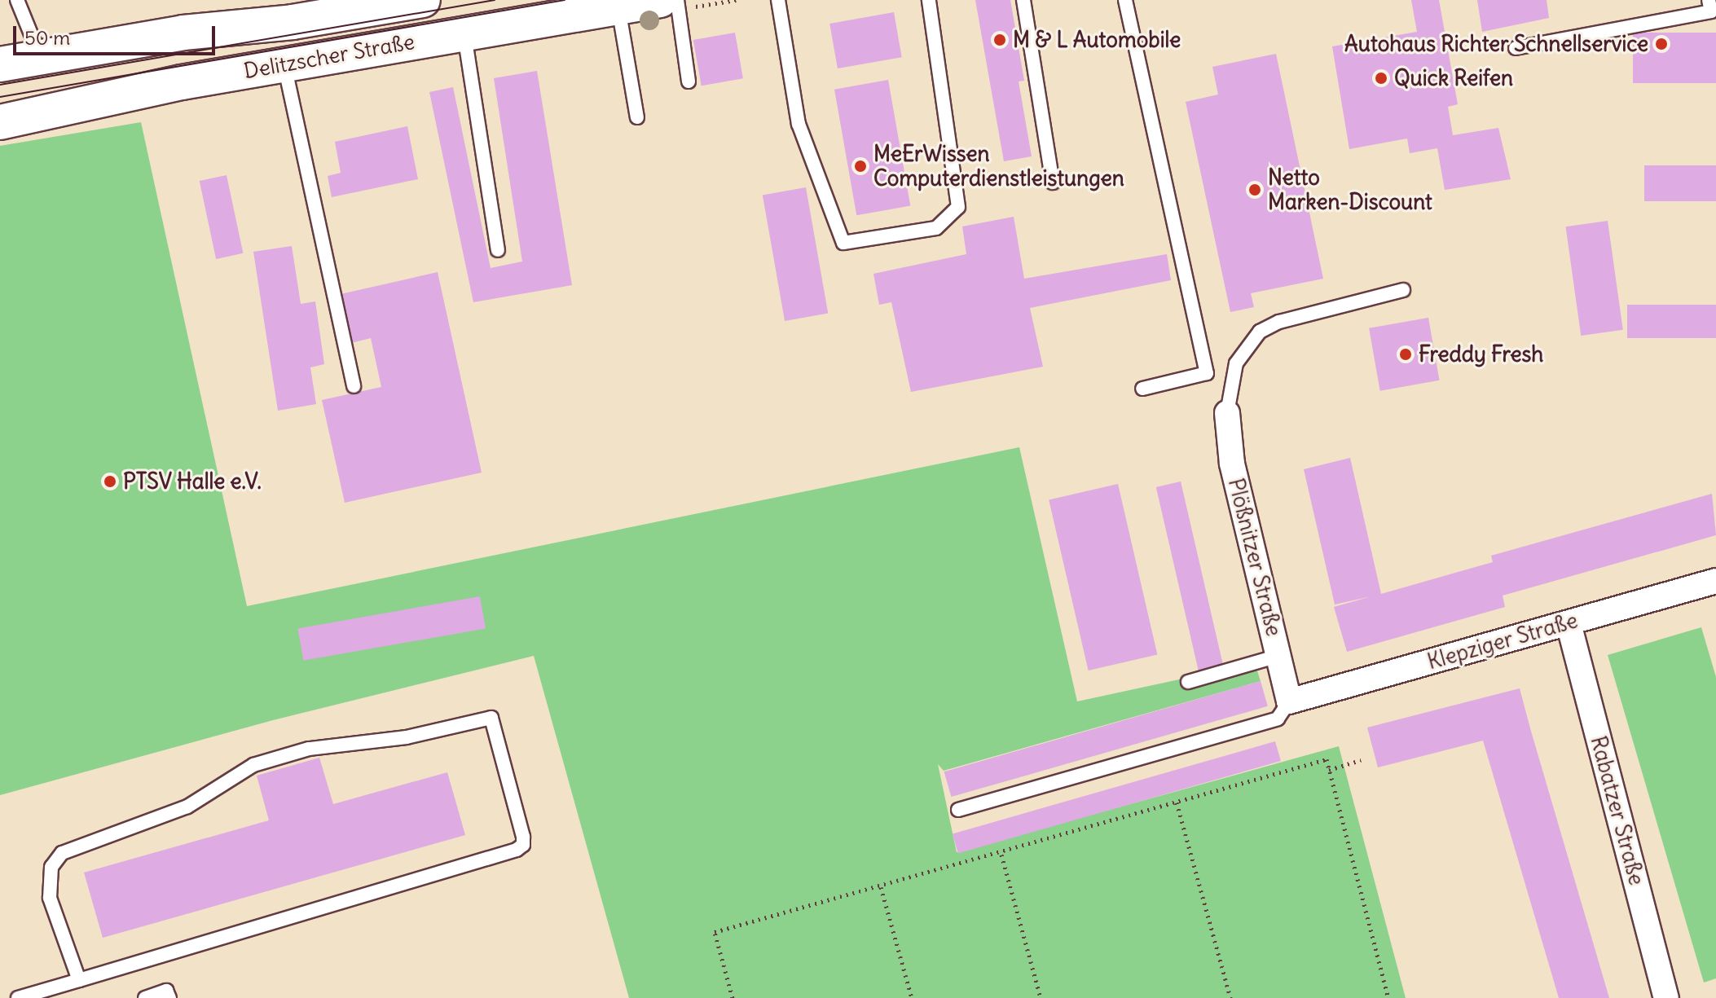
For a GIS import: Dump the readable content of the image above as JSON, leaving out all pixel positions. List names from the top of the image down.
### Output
{
  "streets": {
    "main road": ["Delitzscher Straße"],
    "street": ["Plößnitzer Straße", "Klepziger Straße", "Rabatzer Straße"]
  },
  "crossings": [
    ["Plößnitzer Straße", "Klepziger Straße"],
    ["Klepziger Straße", "Rabatzer Straße"]
  ],
  "places": [
    "M & L Automobile",
    "Autohaus Richter Schnellservice",
    "Quick Reifen",
    "MeErWissen Computerdienstleistungen",
    "Netto Marken-Discount",
    "Freddy Fresh",
    "PTSV Halle e.V."
  ],
  "scale_bar": "50 m"
}
